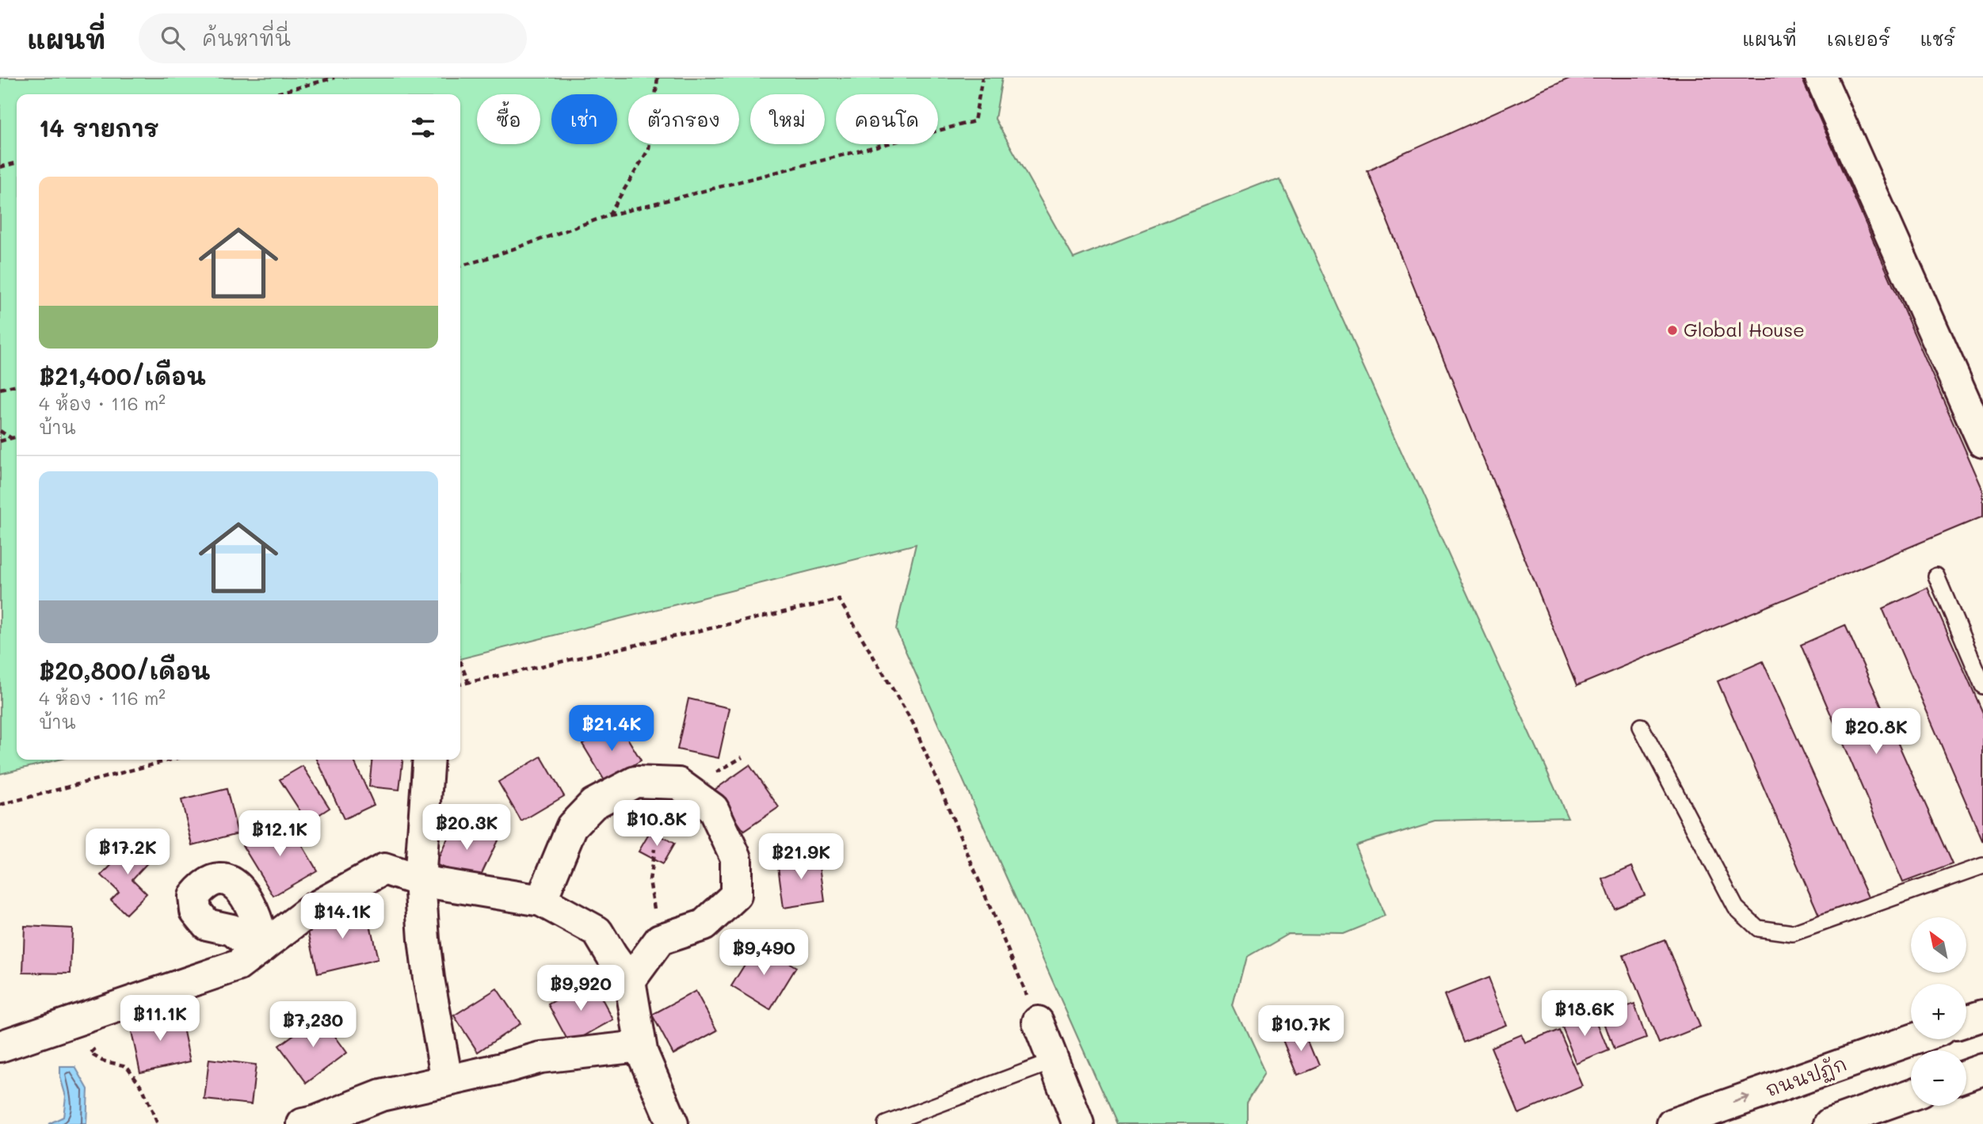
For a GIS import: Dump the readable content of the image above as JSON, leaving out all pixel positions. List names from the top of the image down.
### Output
{
  "streets": {
    "street": ["ถนนปฏัก"]
  },
  "places": ["Global House"],
  "north": "top left",
  "page": {
    "header": "แผนที่",
    "search": "ค้นหาที่นี่",
    "nav": ["แผนที่", "เลเยอร์", "แชร์"],
    "chip": [
      "ซื้อ",
      "เช่า",
      "ตัวกรอง",
      "ใหม่",
      "คอนโด"
    ],
    "heading": "14 รายการ",
    "list": [
      {
        "name": "฿21,400/เดือน",
        "note": "4 ห้อง · 116 m² · บ้าน"
      },
      {
        "name": "฿20,800/เดือน",
        "note": "4 ห้อง · 116 m² · บ้าน"
      }
    ],
    "price": [
      "฿21.4K",
      "฿20.8K",
      "฿10.8K",
      "฿20.3K",
      "฿12.1K",
      "฿17.2K",
      "฿21.9K",
      "฿14.1K",
      "฿9,490",
      "฿9,920",
      "฿18.6K",
      "฿11.1K",
      "฿7,230",
      "฿10.7K"
    ],
    "map_buttons": ["+", "−"]
  }
}
